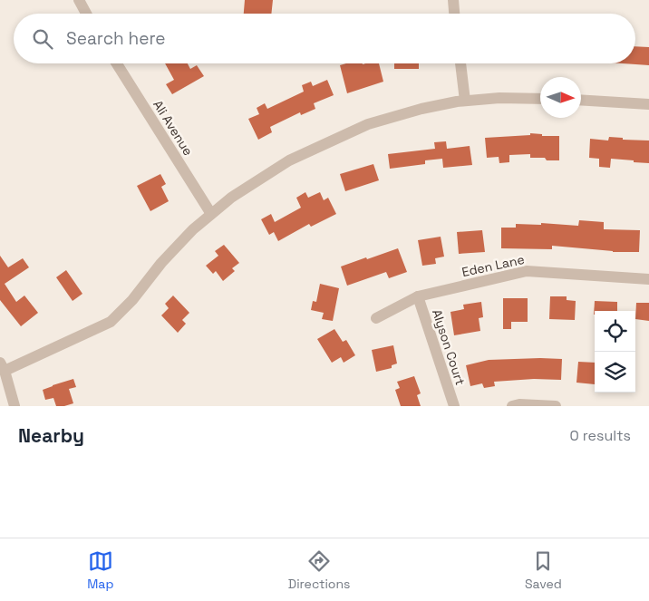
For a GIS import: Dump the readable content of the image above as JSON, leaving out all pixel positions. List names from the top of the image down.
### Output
{
  "streets": {
    "street": ["Ali Avenue", "Eden Lane", "Alyson Court"]
  },
  "crossings": [
    ["Eden Lane", "Alyson Court"]
  ],
  "north": "right",
  "page": {
    "search": "Search here",
    "heading": ["Nearby", "0 results"],
    "nav": ["Map", "Directions", "Saved"]
  }
}
